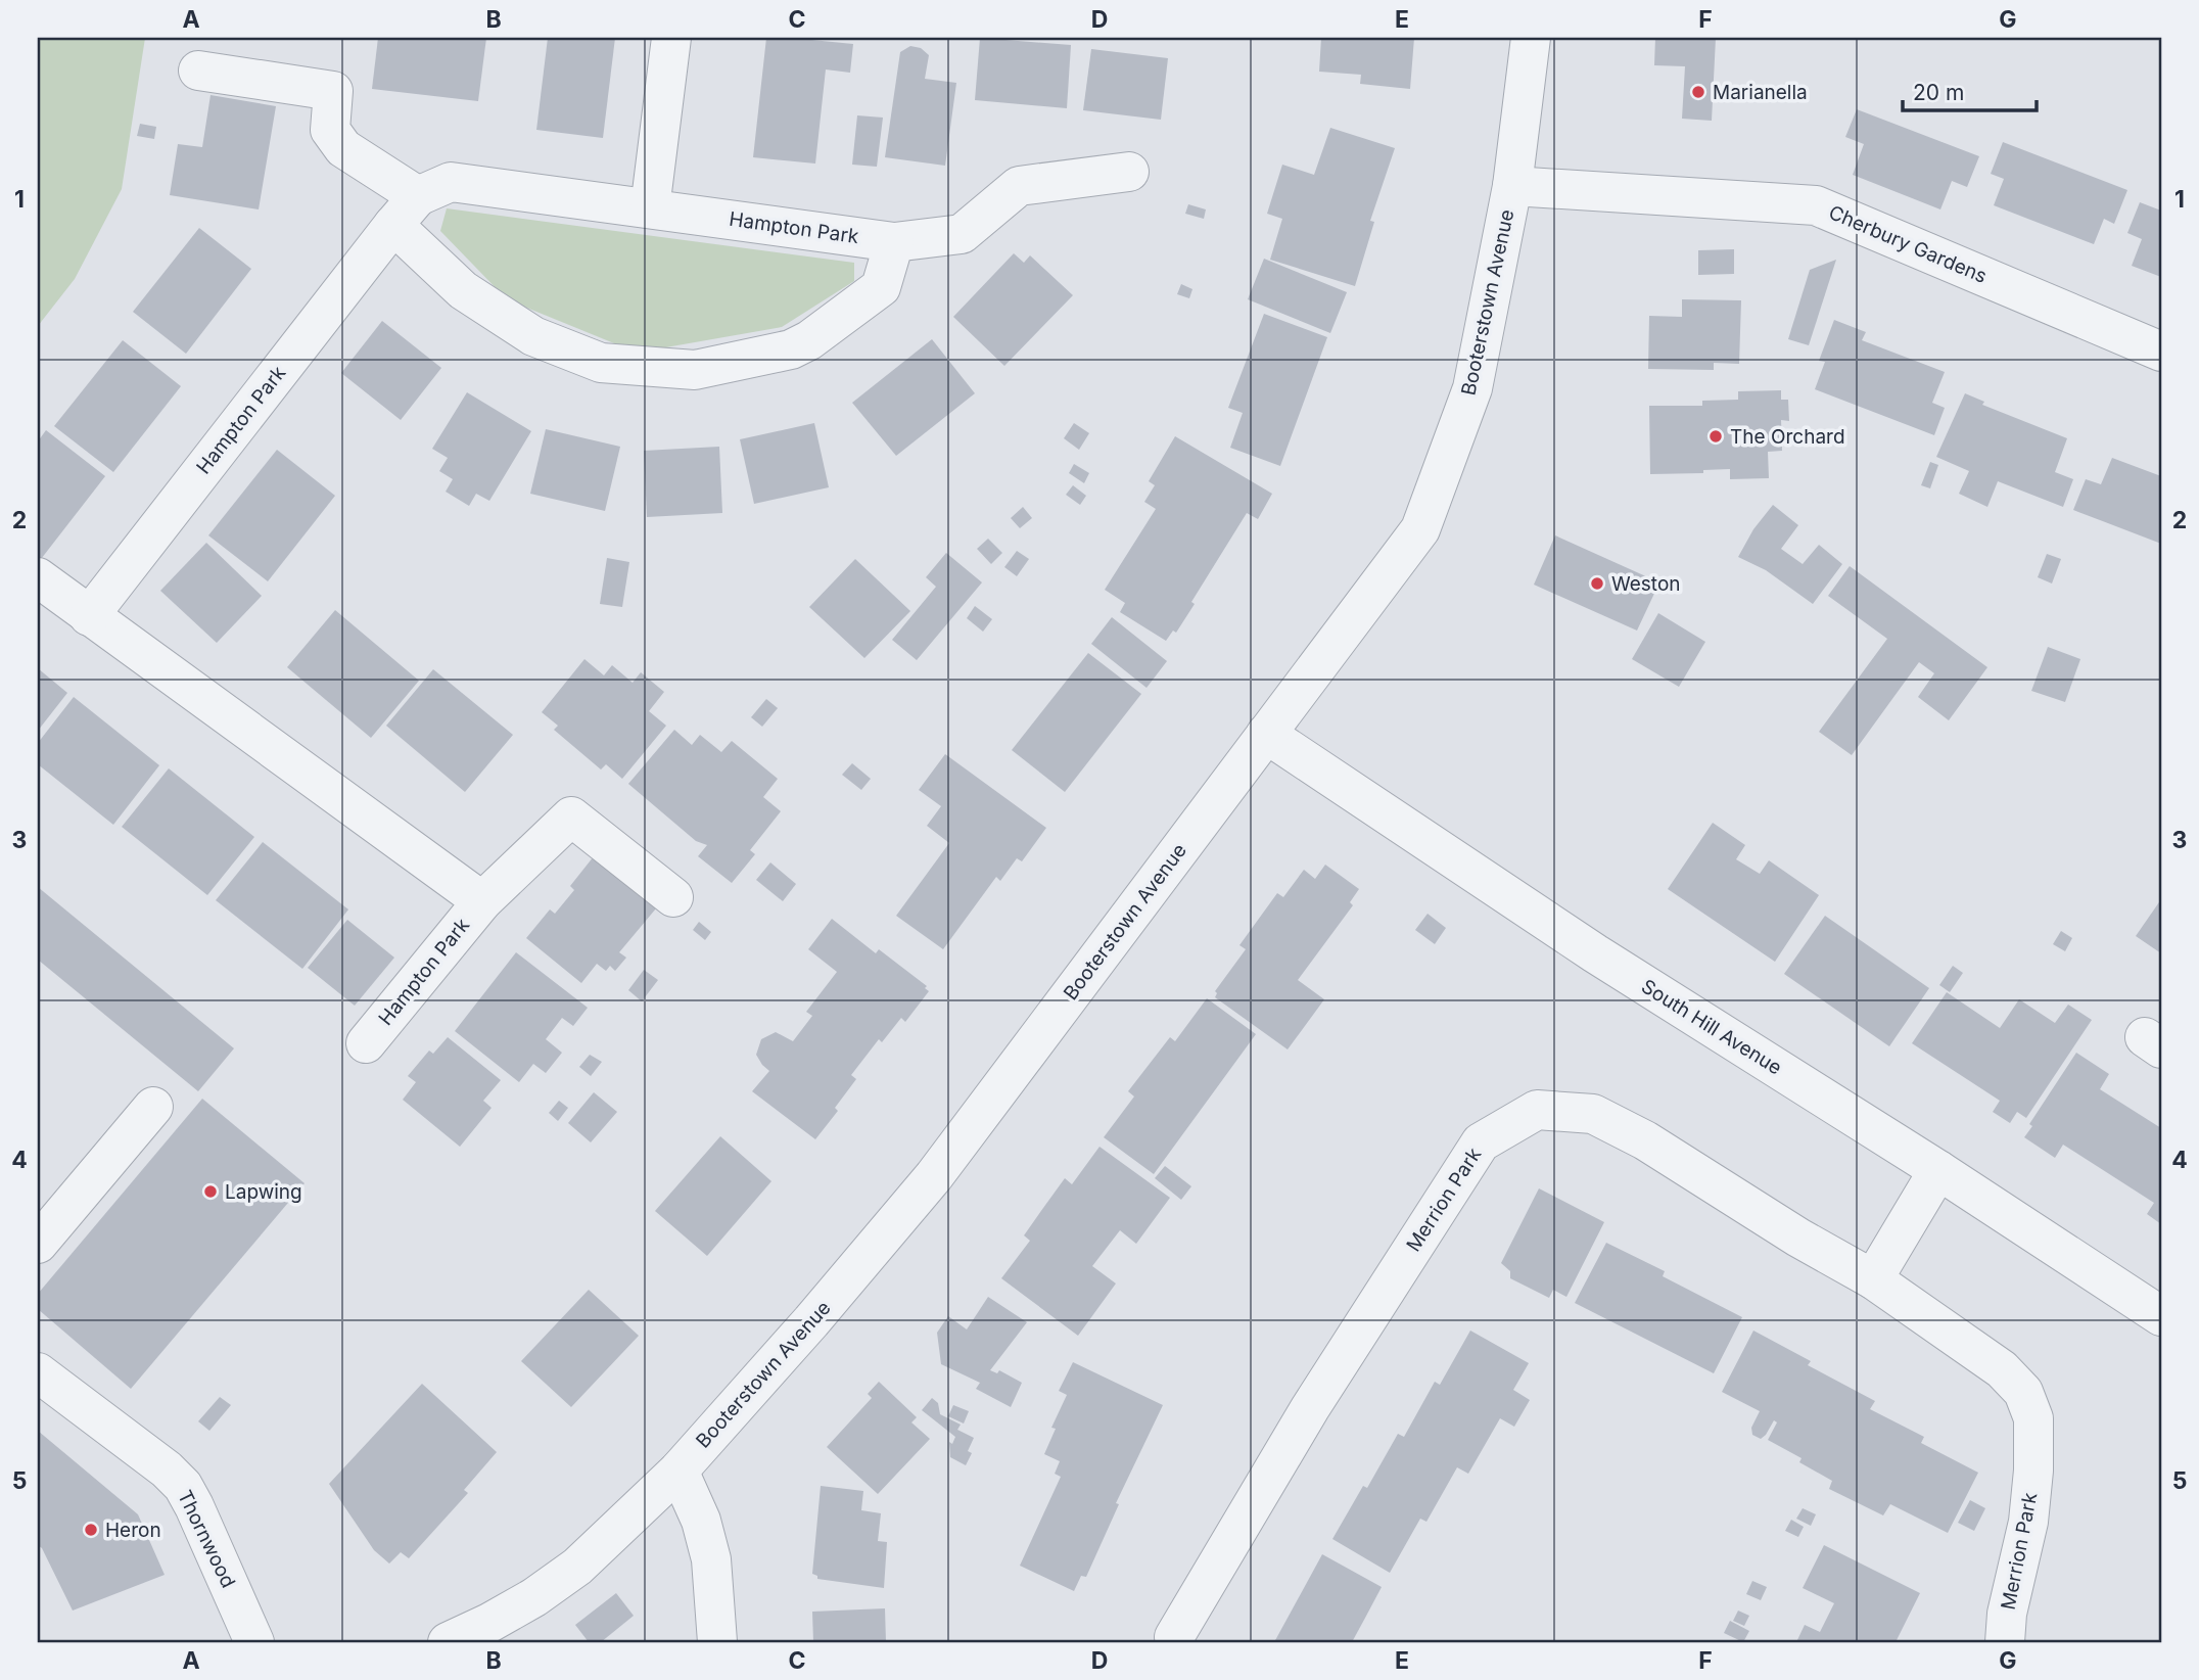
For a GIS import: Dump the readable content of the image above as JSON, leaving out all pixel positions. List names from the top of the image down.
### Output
{
  "streets": {
    "street": [
      "Hampton Park",
      "Cherbury Gardens",
      "Booterstown Avenue",
      "South Hill Avenue",
      "Merrion Park",
      "Thornwood"
    ]
  },
  "crossings": [
    ["Cherbury Gardens", "Booterstown Avenue"],
    ["Booterstown Avenue", "South Hill Avenue"]
  ],
  "places": [
    "Marianella",
    "The Orchard",
    "Weston",
    "Lapwing",
    "Heron"
  ],
  "scale_bar": "20 m",
  "grid": {
    "columns": [
      "A",
      "B",
      "C",
      "D",
      "E",
      "F",
      "G"
    ],
    "rows": [
      "1",
      "2",
      "3",
      "4",
      "5"
    ]
  }
}
